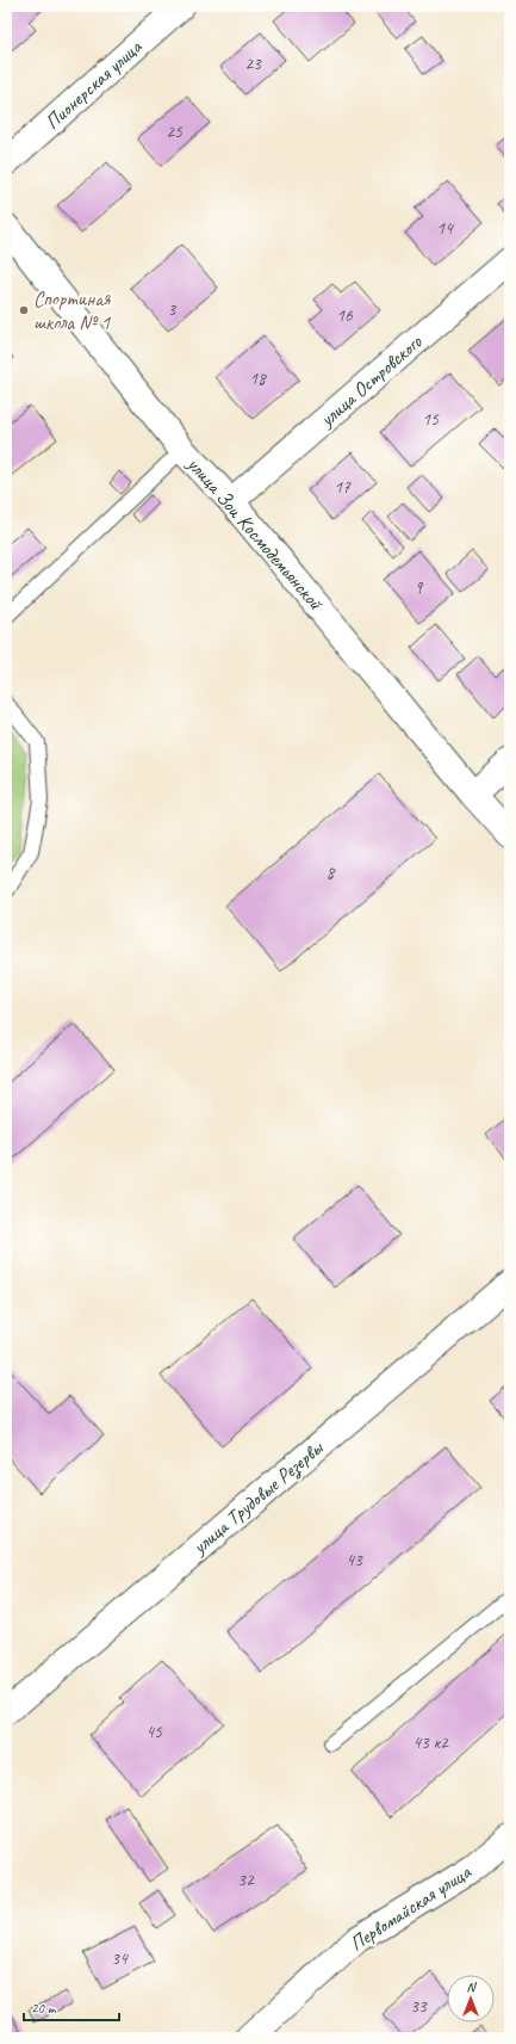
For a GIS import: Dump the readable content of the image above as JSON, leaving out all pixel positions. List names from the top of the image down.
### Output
{
  "streets": {
    "street": [
      "Пионерская улица",
      "улица Островского",
      "улица Зои Космодемьянской",
      "улица Трудовые Резервы",
      "Первомайская улица"
    ]
  },
  "crossings": [
    ["улица Островского", "улица Зои Космодемьянской"]
  ],
  "places": ["Спортиная школа № 1"],
  "house_numbers": [
    "23",
    "25",
    "14",
    "3",
    "16",
    "18",
    "15",
    "17",
    "9",
    "8",
    "43",
    "45",
    "43 к2",
    "32",
    "34",
    "33"
  ],
  "scale_bar": "20 m",
  "north": "top"
}
